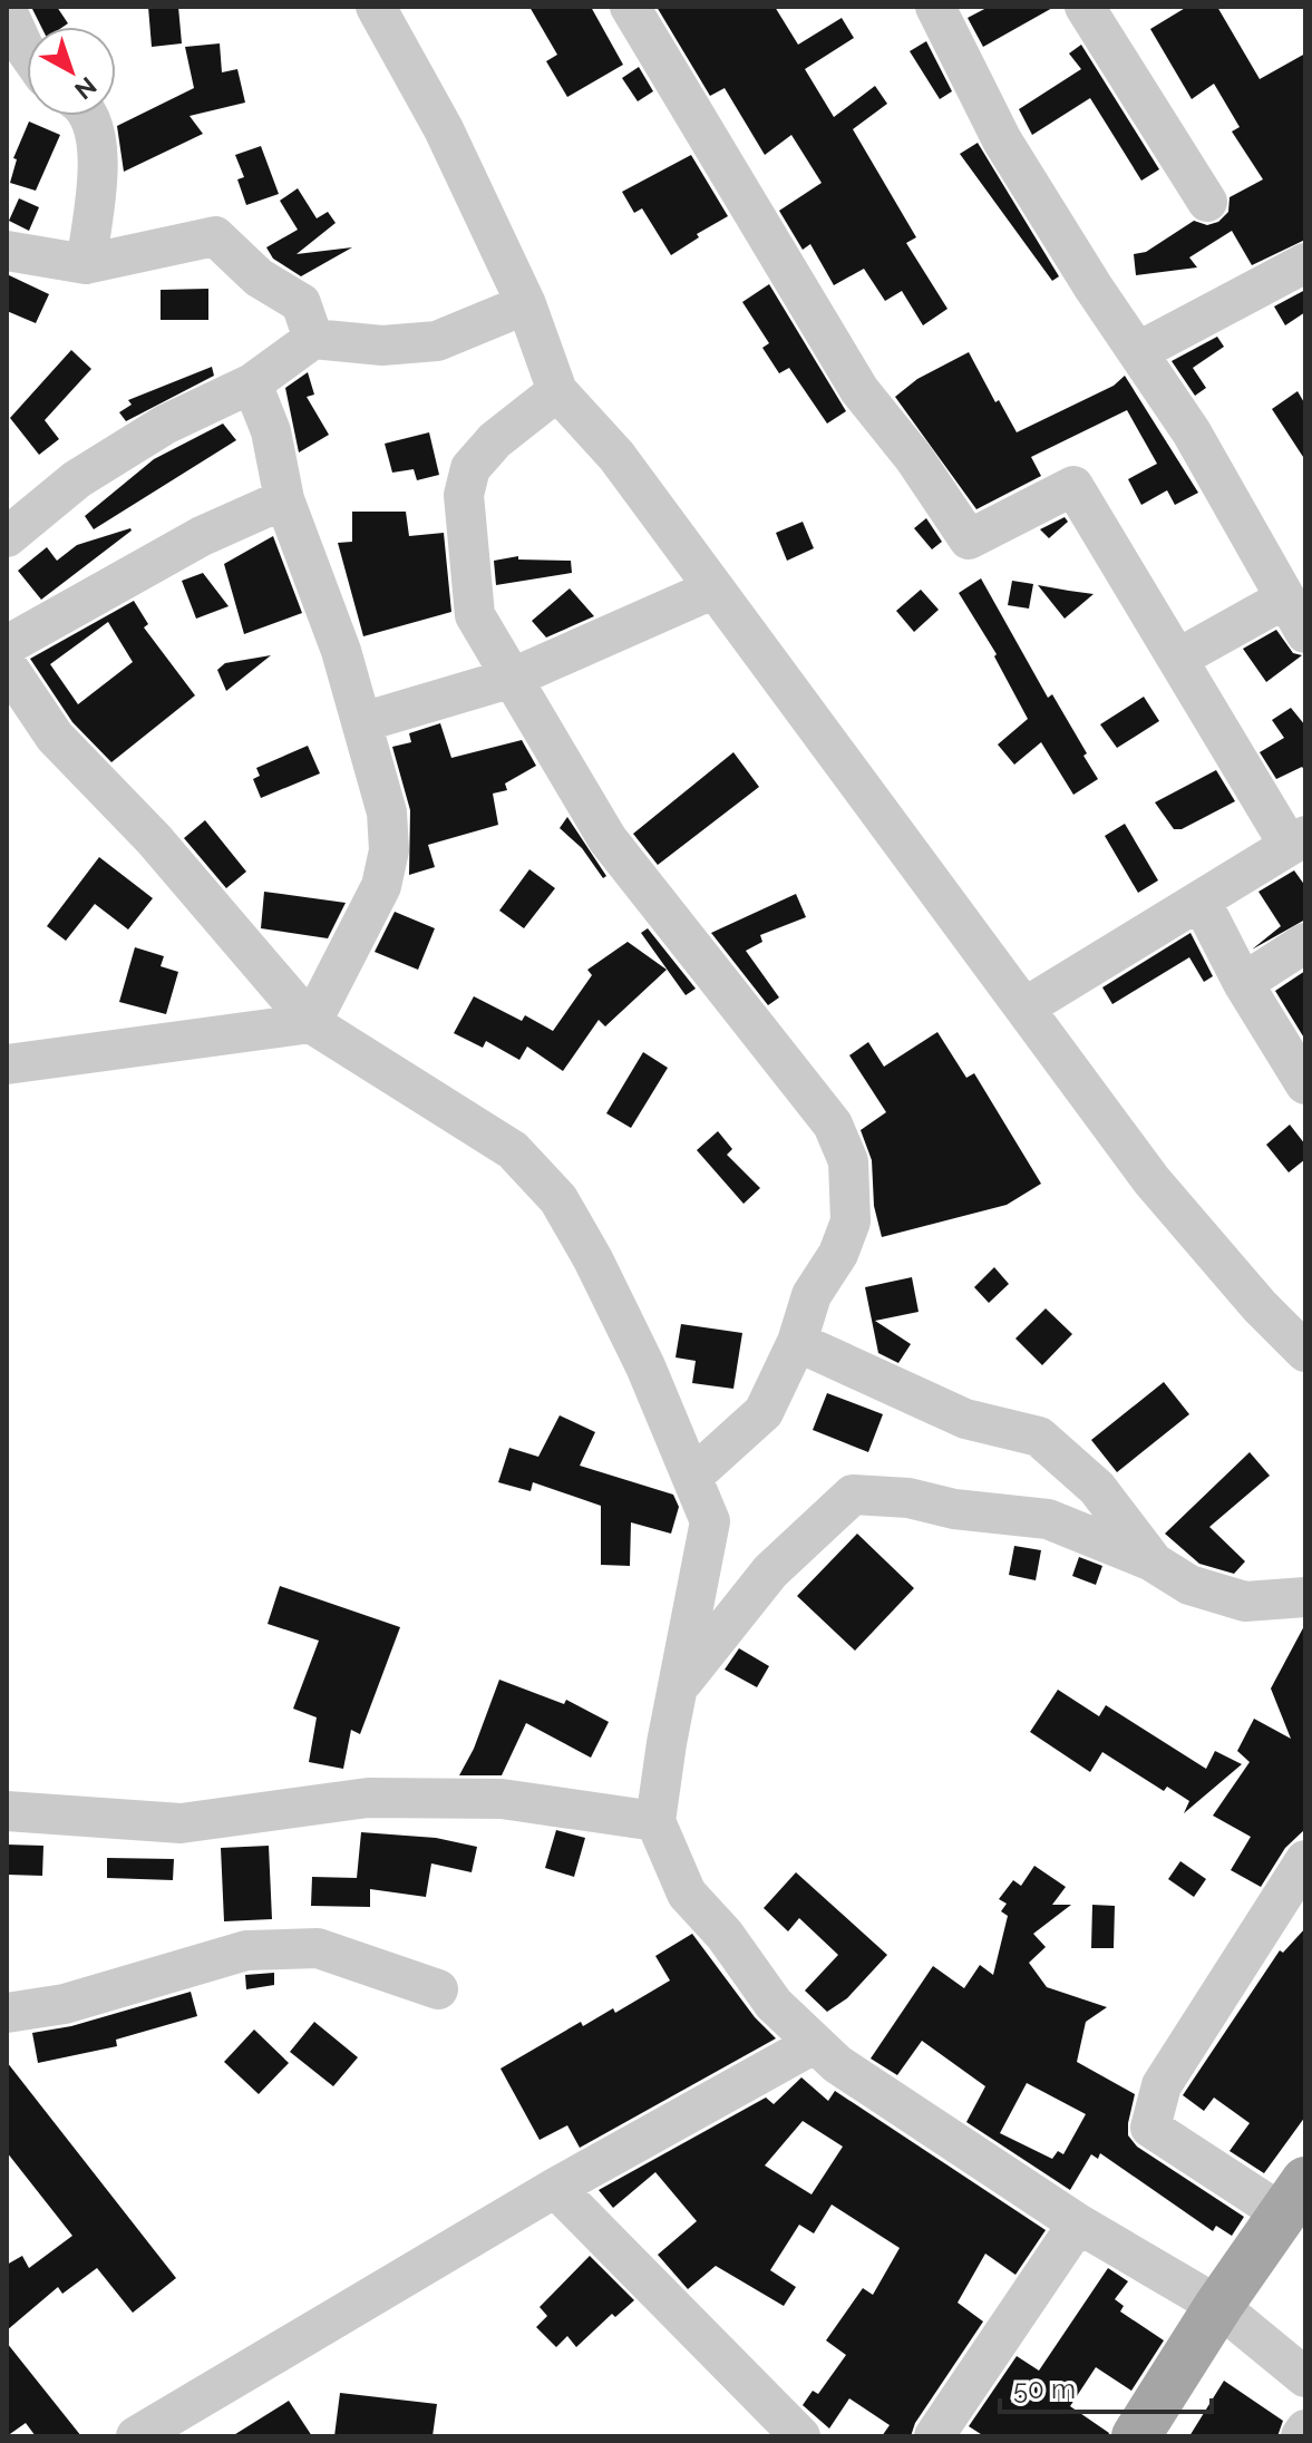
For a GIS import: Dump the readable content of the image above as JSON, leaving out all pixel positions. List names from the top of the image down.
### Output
{
  "scale_bar": "50 m",
  "north": "bottom right"
}
